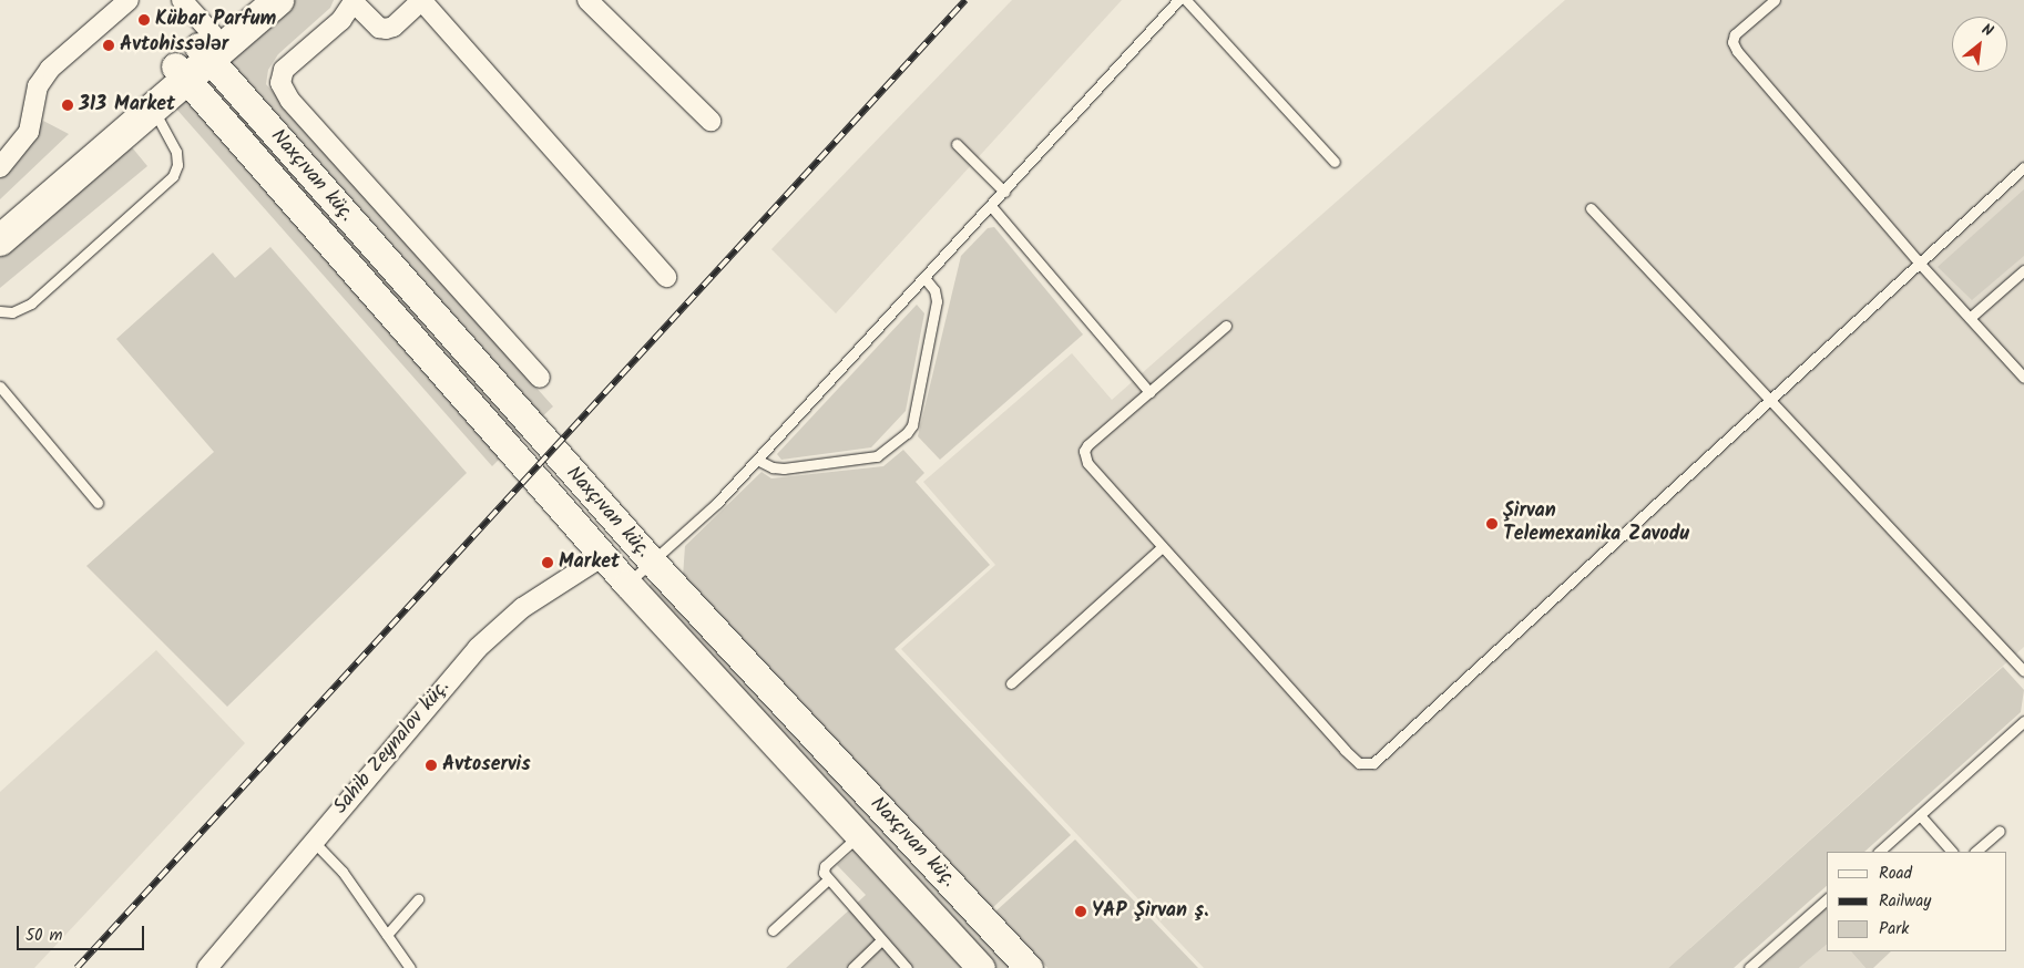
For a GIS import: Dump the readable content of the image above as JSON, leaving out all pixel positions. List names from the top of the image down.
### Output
{
  "streets": {
    "main road": ["Naxçıvan küç."],
    "street": ["Sahib Zeynalov küç."]
  },
  "crossings": [
    ["Naxçıvan küç.", "Sahib Zeynalov küç."]
  ],
  "places": [
    "Kübar Parfum",
    "Avtohissələr",
    "313 Market",
    "Şirvan Telemexanika Zavodu",
    "Market",
    "Avtoservis",
    "YAP Şirvan ş."
  ],
  "legend": ["Road", "Railway", "Park"],
  "scale_bar": "50 m",
  "north": "top right"
}
